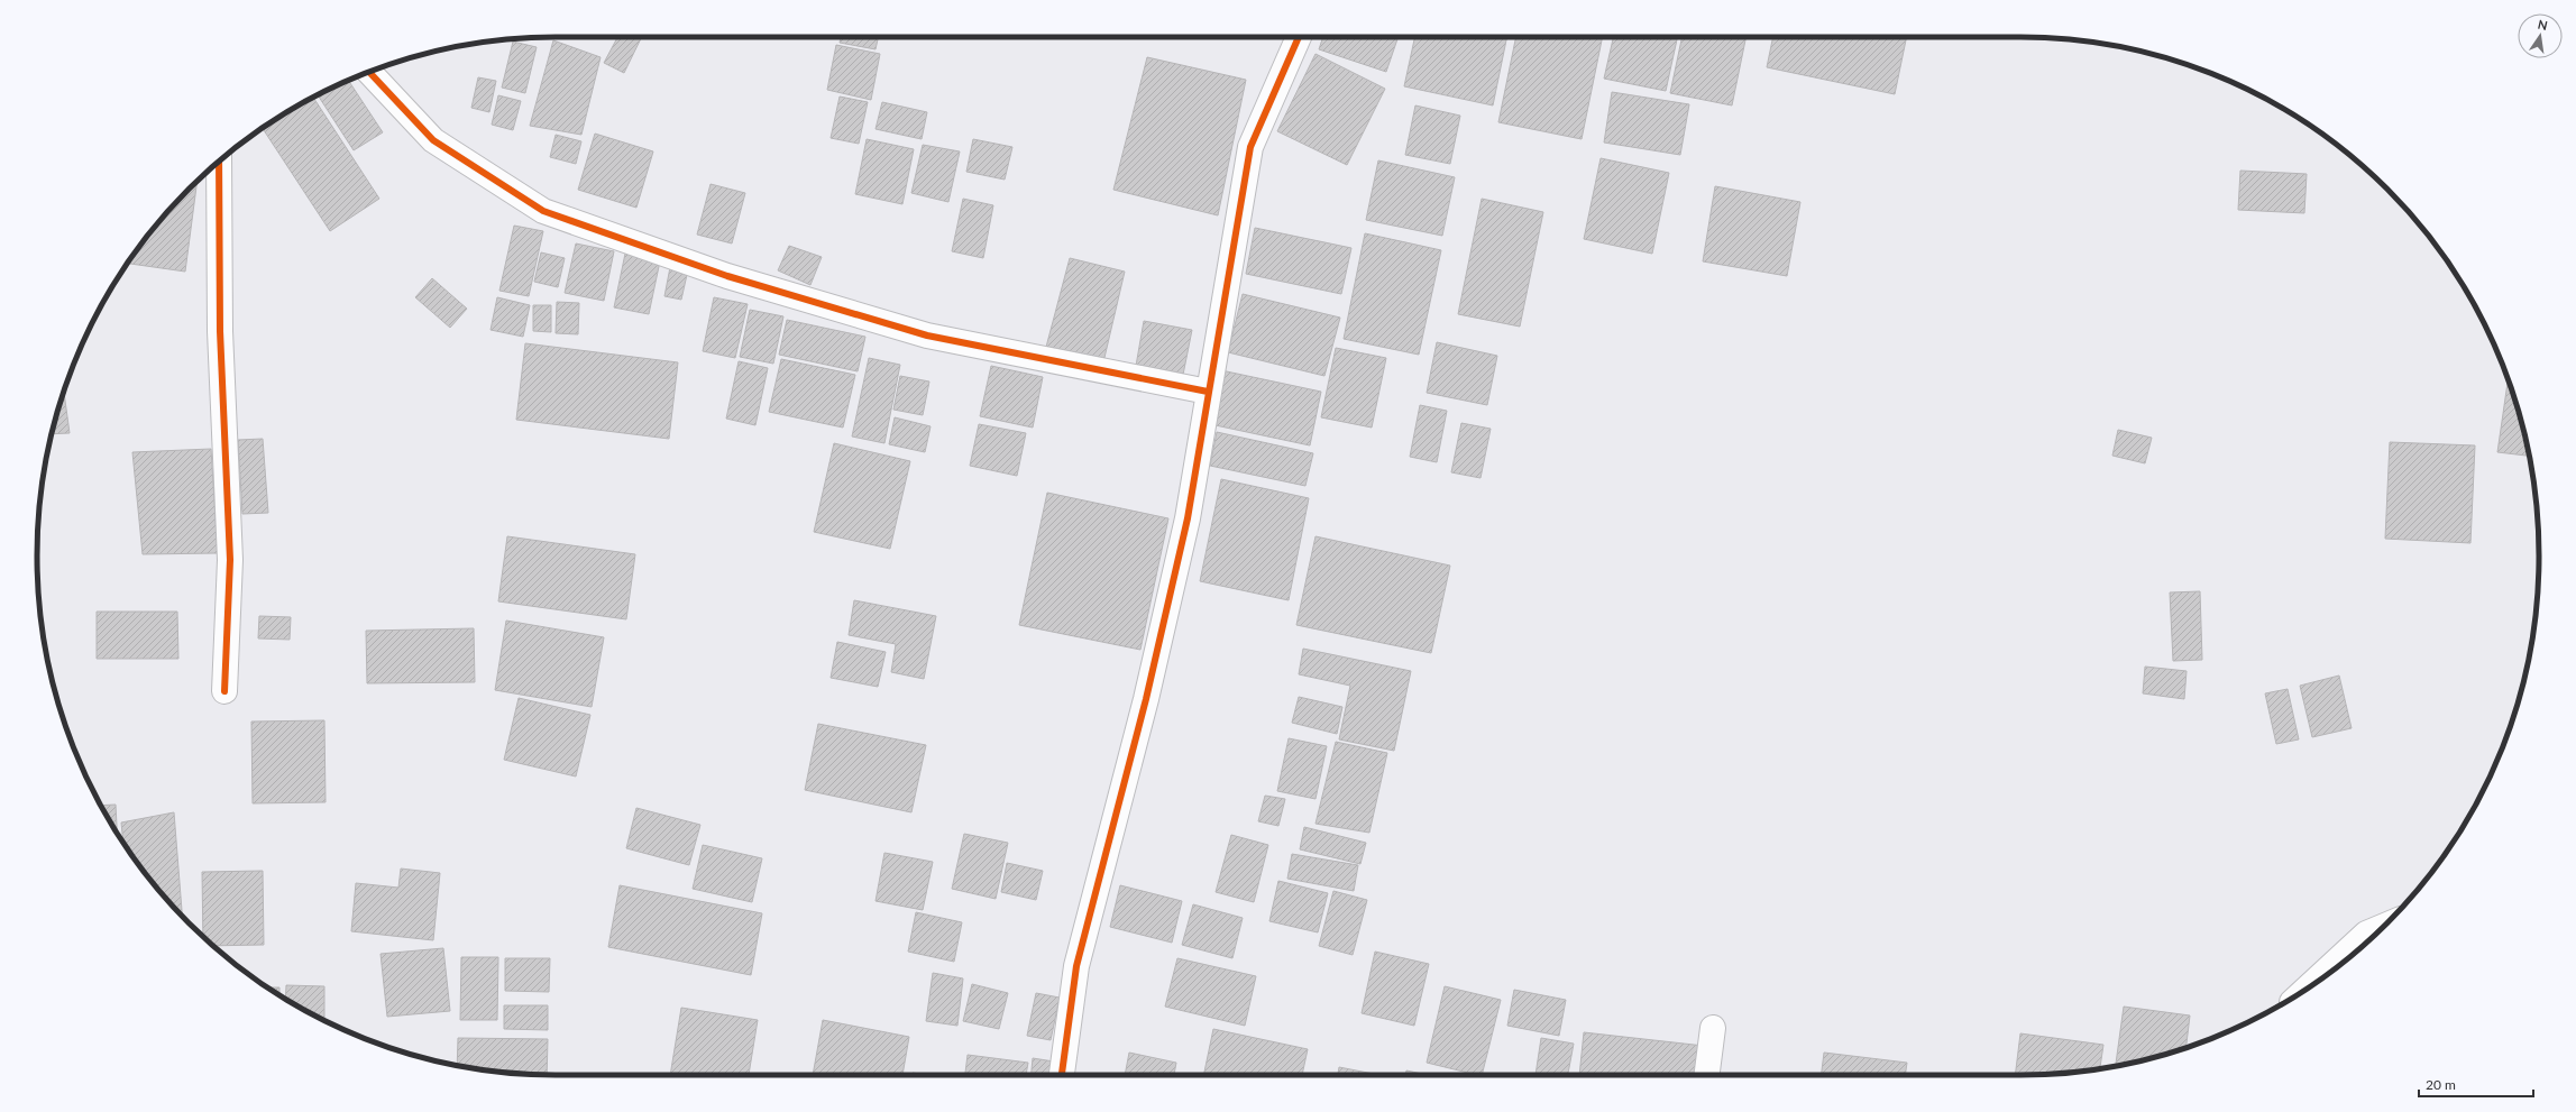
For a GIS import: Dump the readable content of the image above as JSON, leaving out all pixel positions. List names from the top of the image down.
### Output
{
  "scale_bar": "20 m",
  "north": "top"
}
